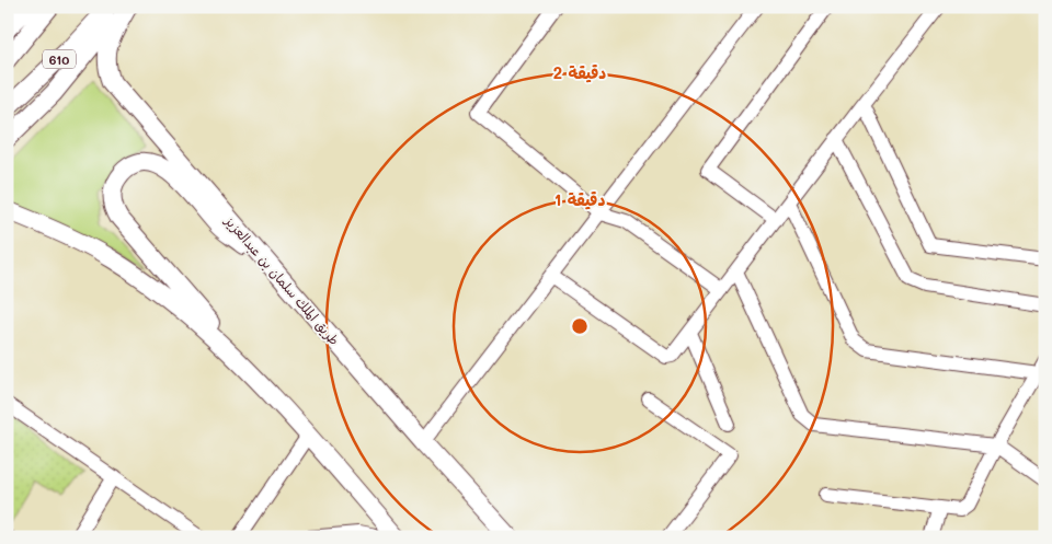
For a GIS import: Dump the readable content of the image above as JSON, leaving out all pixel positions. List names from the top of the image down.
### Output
{
  "streets": {
    "main road": ["610", "طريق الملك سلمان بن عبدالعزيز"]
  },
  "rings": ["2 دقيقة", "1 دقيقة"]
}
